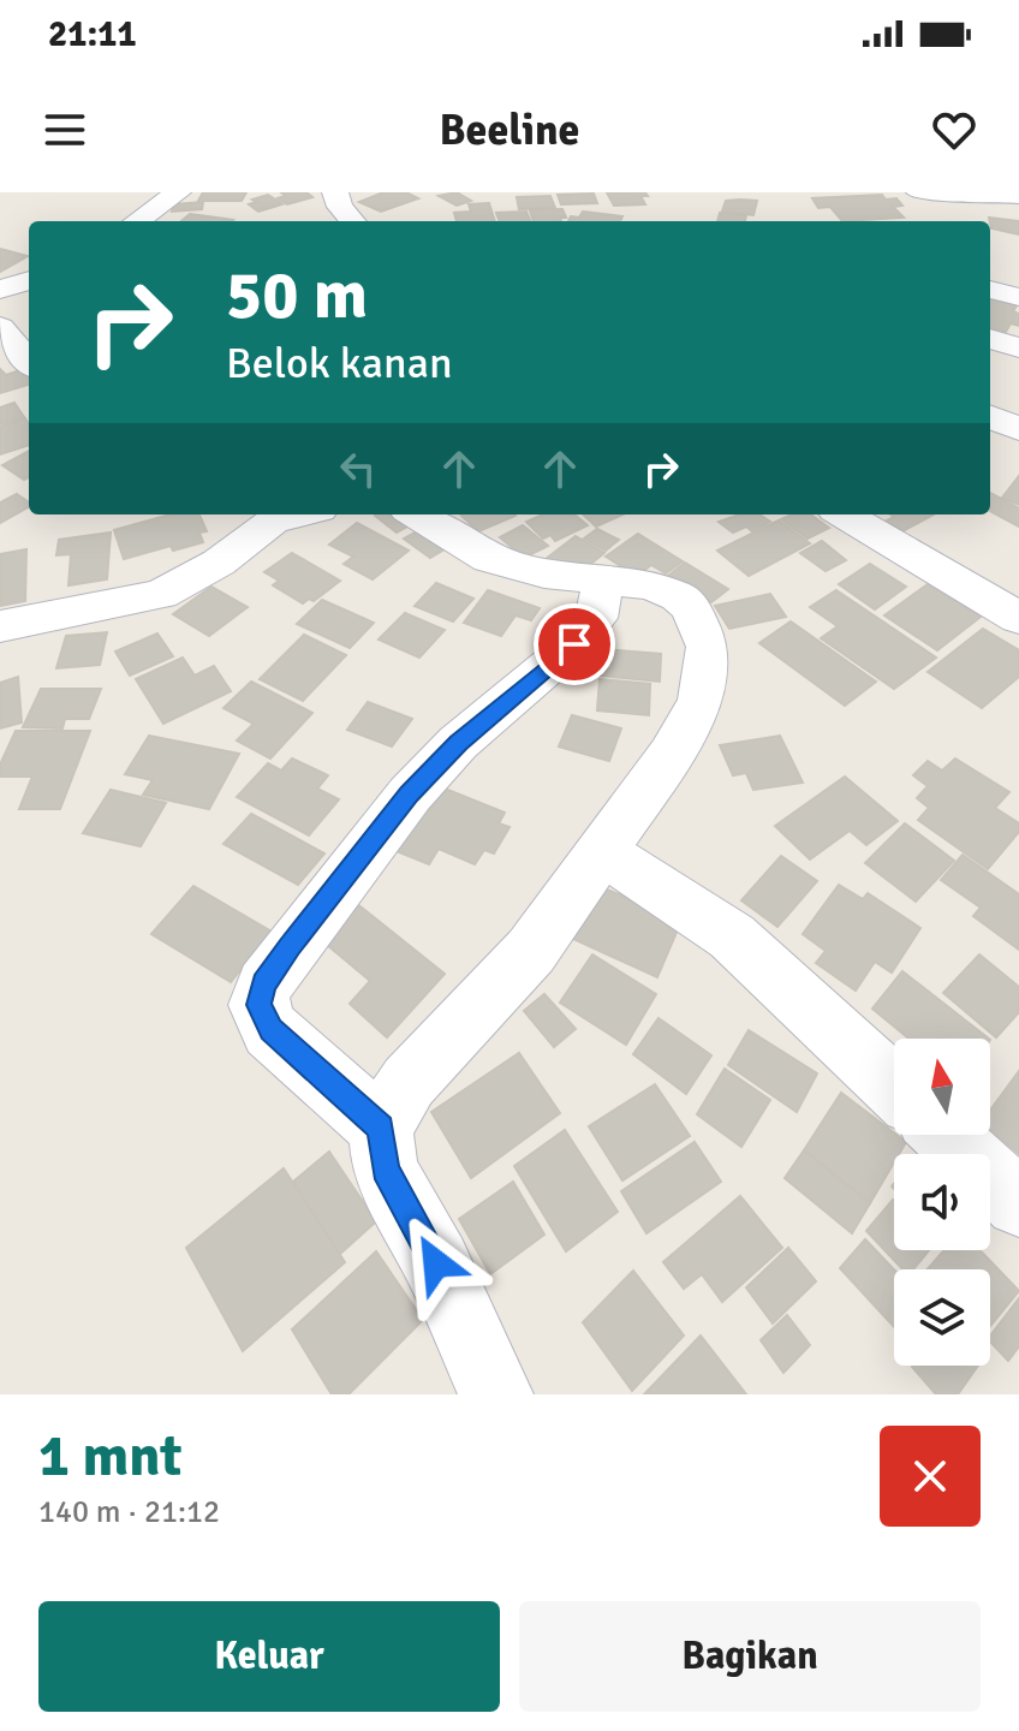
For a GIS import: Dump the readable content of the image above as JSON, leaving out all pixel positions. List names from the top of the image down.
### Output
{
  "north": "top",
  "page": {
    "status": "21:11",
    "header": "Beeline",
    "turn": ["50 m", "Belok kanan"],
    "heading": ["1 mnt", "140 m · 21:12"],
    "buttons": ["Keluar", "Bagikan"]
  }
}
